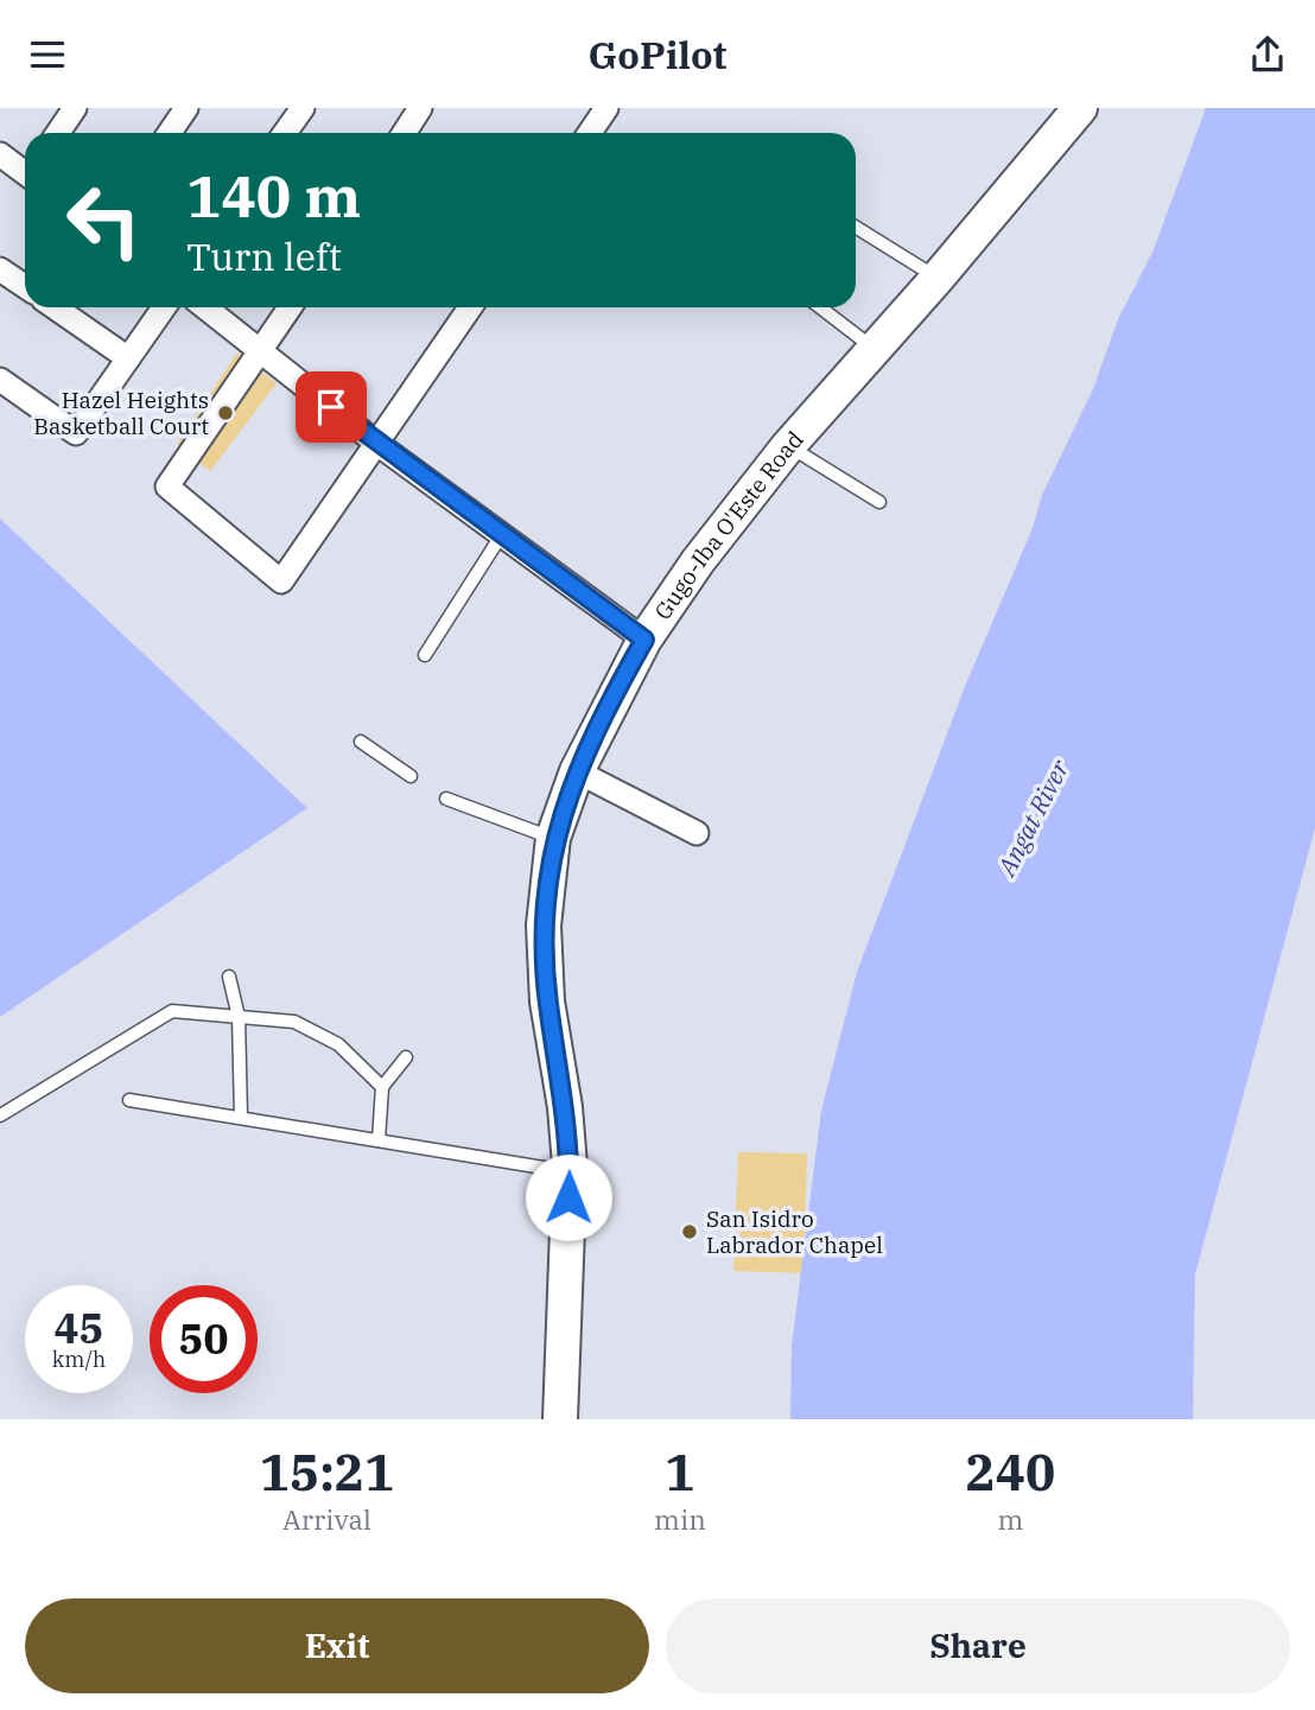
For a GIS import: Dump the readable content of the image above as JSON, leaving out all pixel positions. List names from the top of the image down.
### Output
{
  "streets": {
    "main road": ["Gugo-Iba O'Este Road"]
  },
  "water": ["Angat River"],
  "places": ["Hazel Heights Basketball Court", "San Isidro Labrador Chapel"],
  "page": {
    "header": "GoPilot",
    "turn": ["140 m", "Turn left"],
    "speed": "45 km/h",
    "limit": "50",
    "eta": [
      "15:21",
      "Arrival",
      "1",
      "min",
      "240",
      "m"
    ],
    "buttons": ["Exit", "Share"]
  }
}
